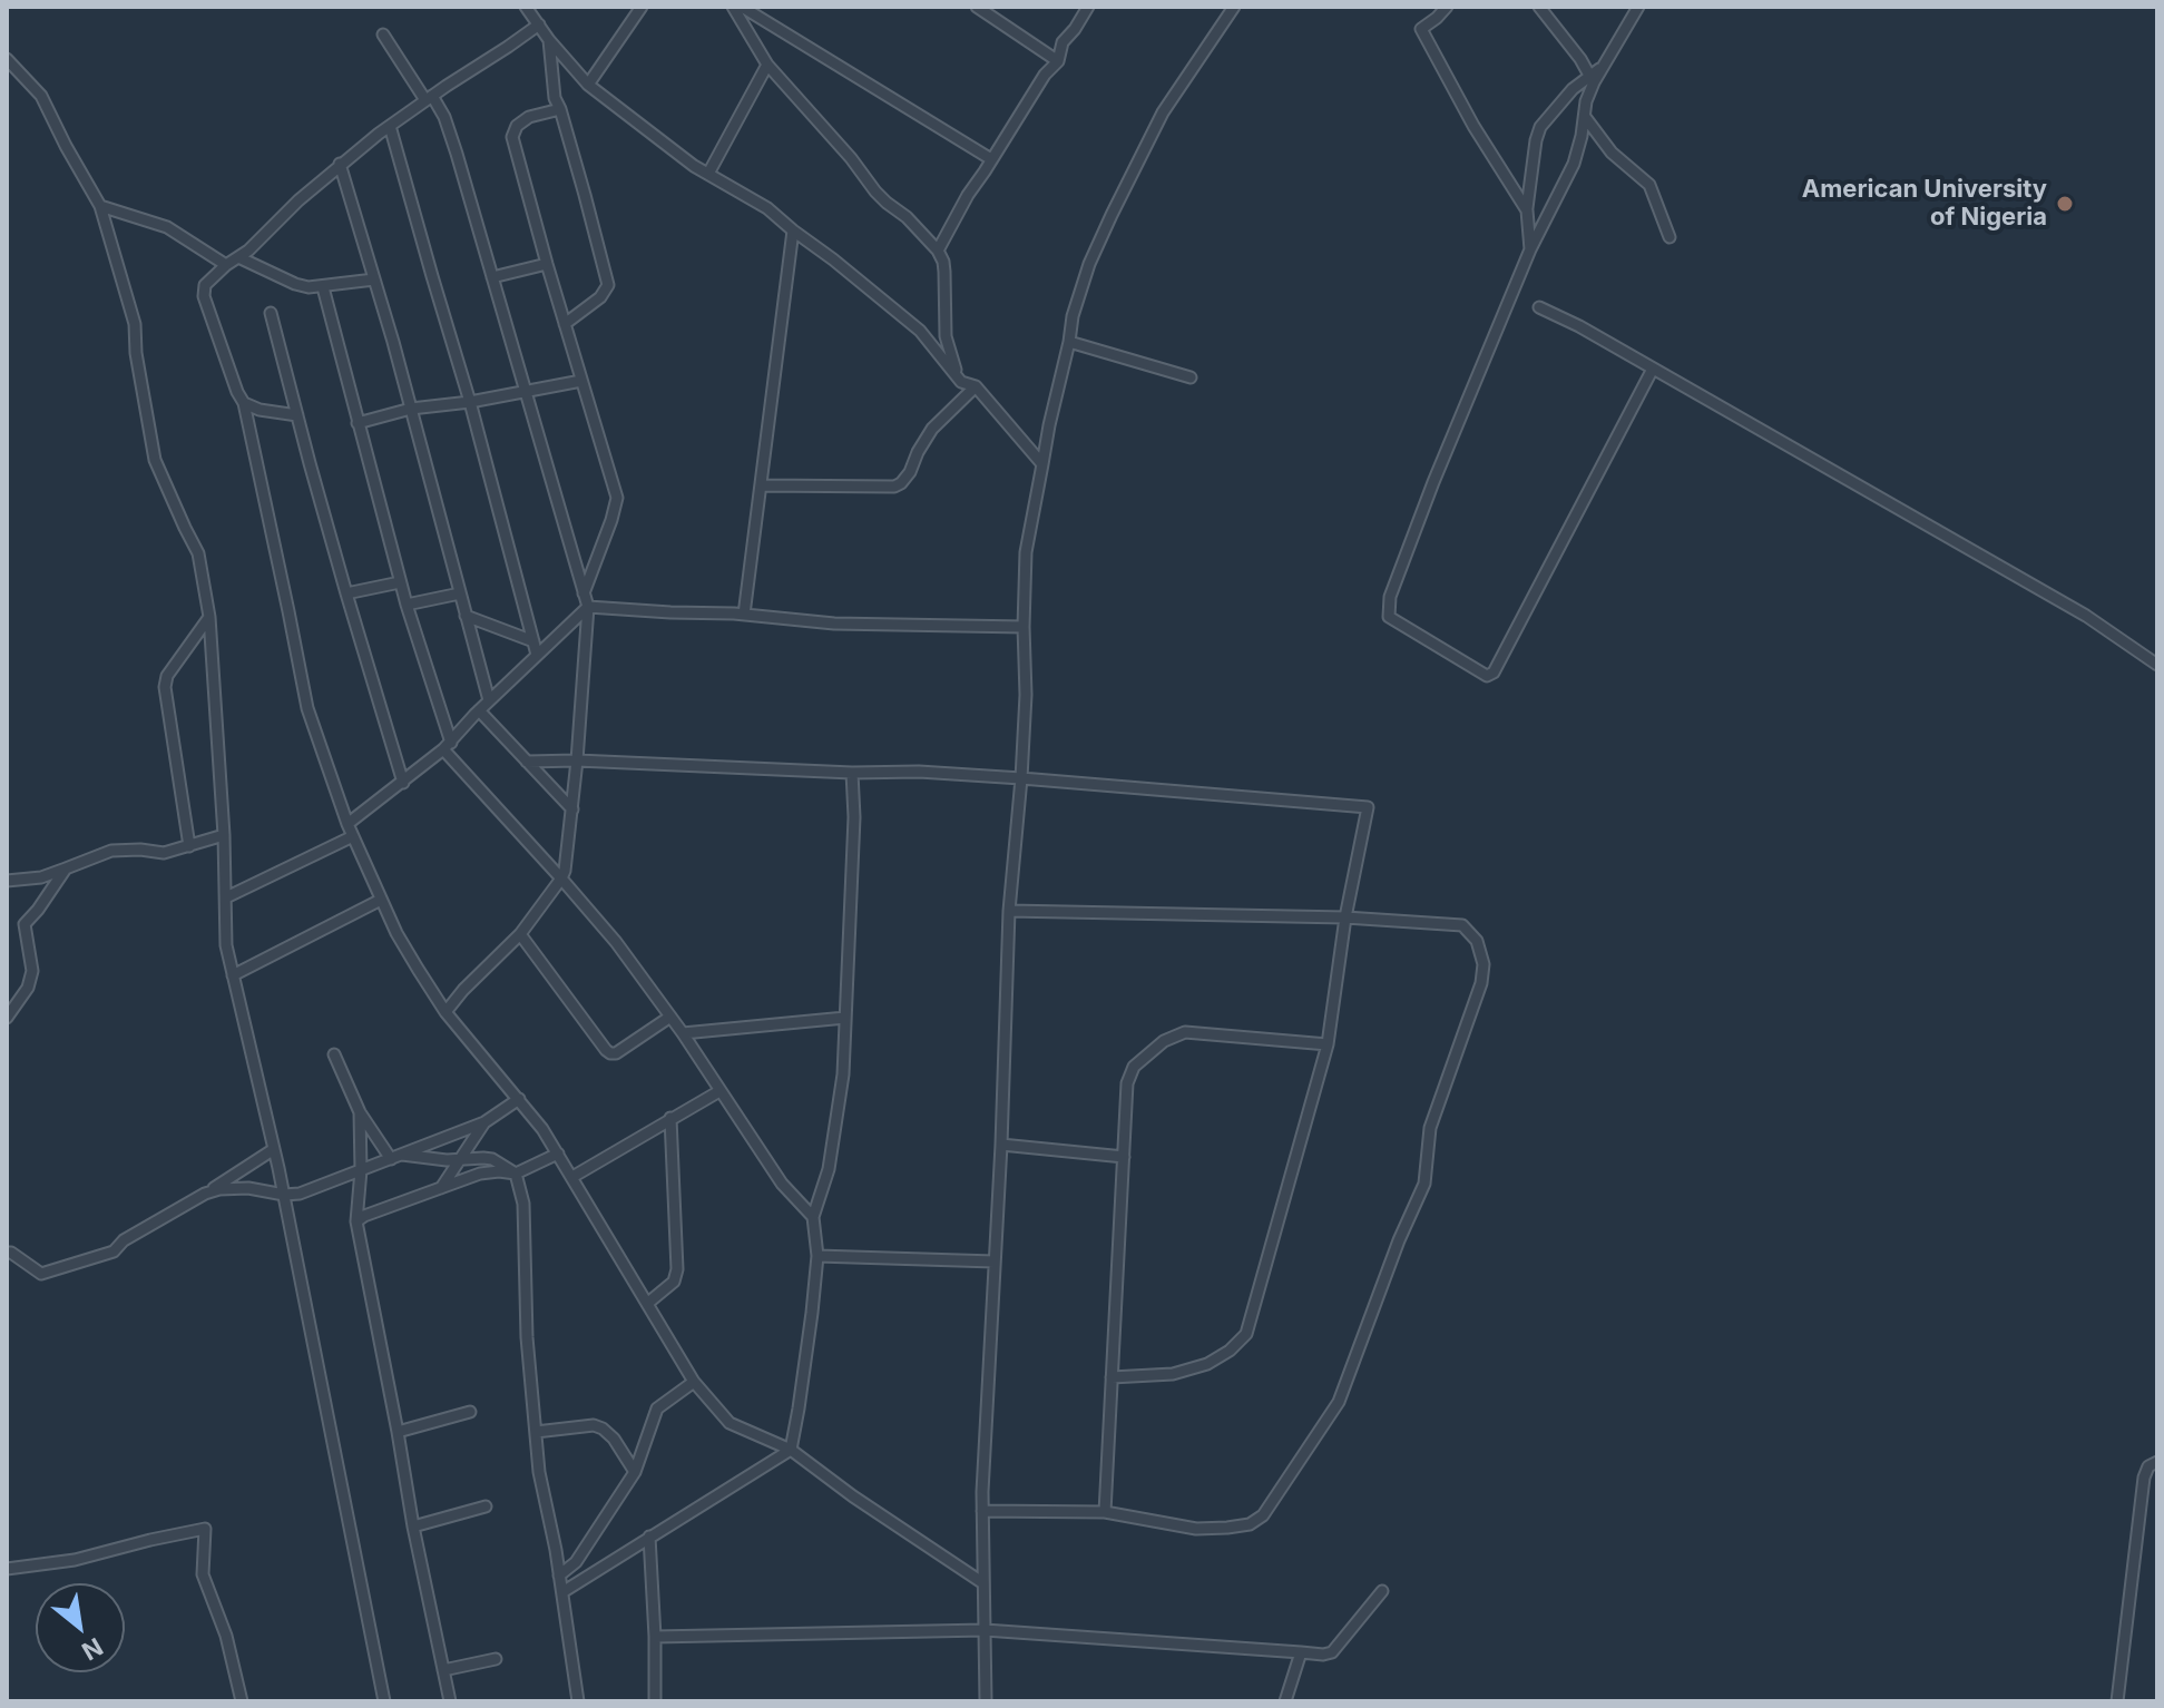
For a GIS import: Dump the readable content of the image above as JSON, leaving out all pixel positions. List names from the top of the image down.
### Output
{
  "places": ["American University of Nigeria"],
  "north": "bottom right"
}
